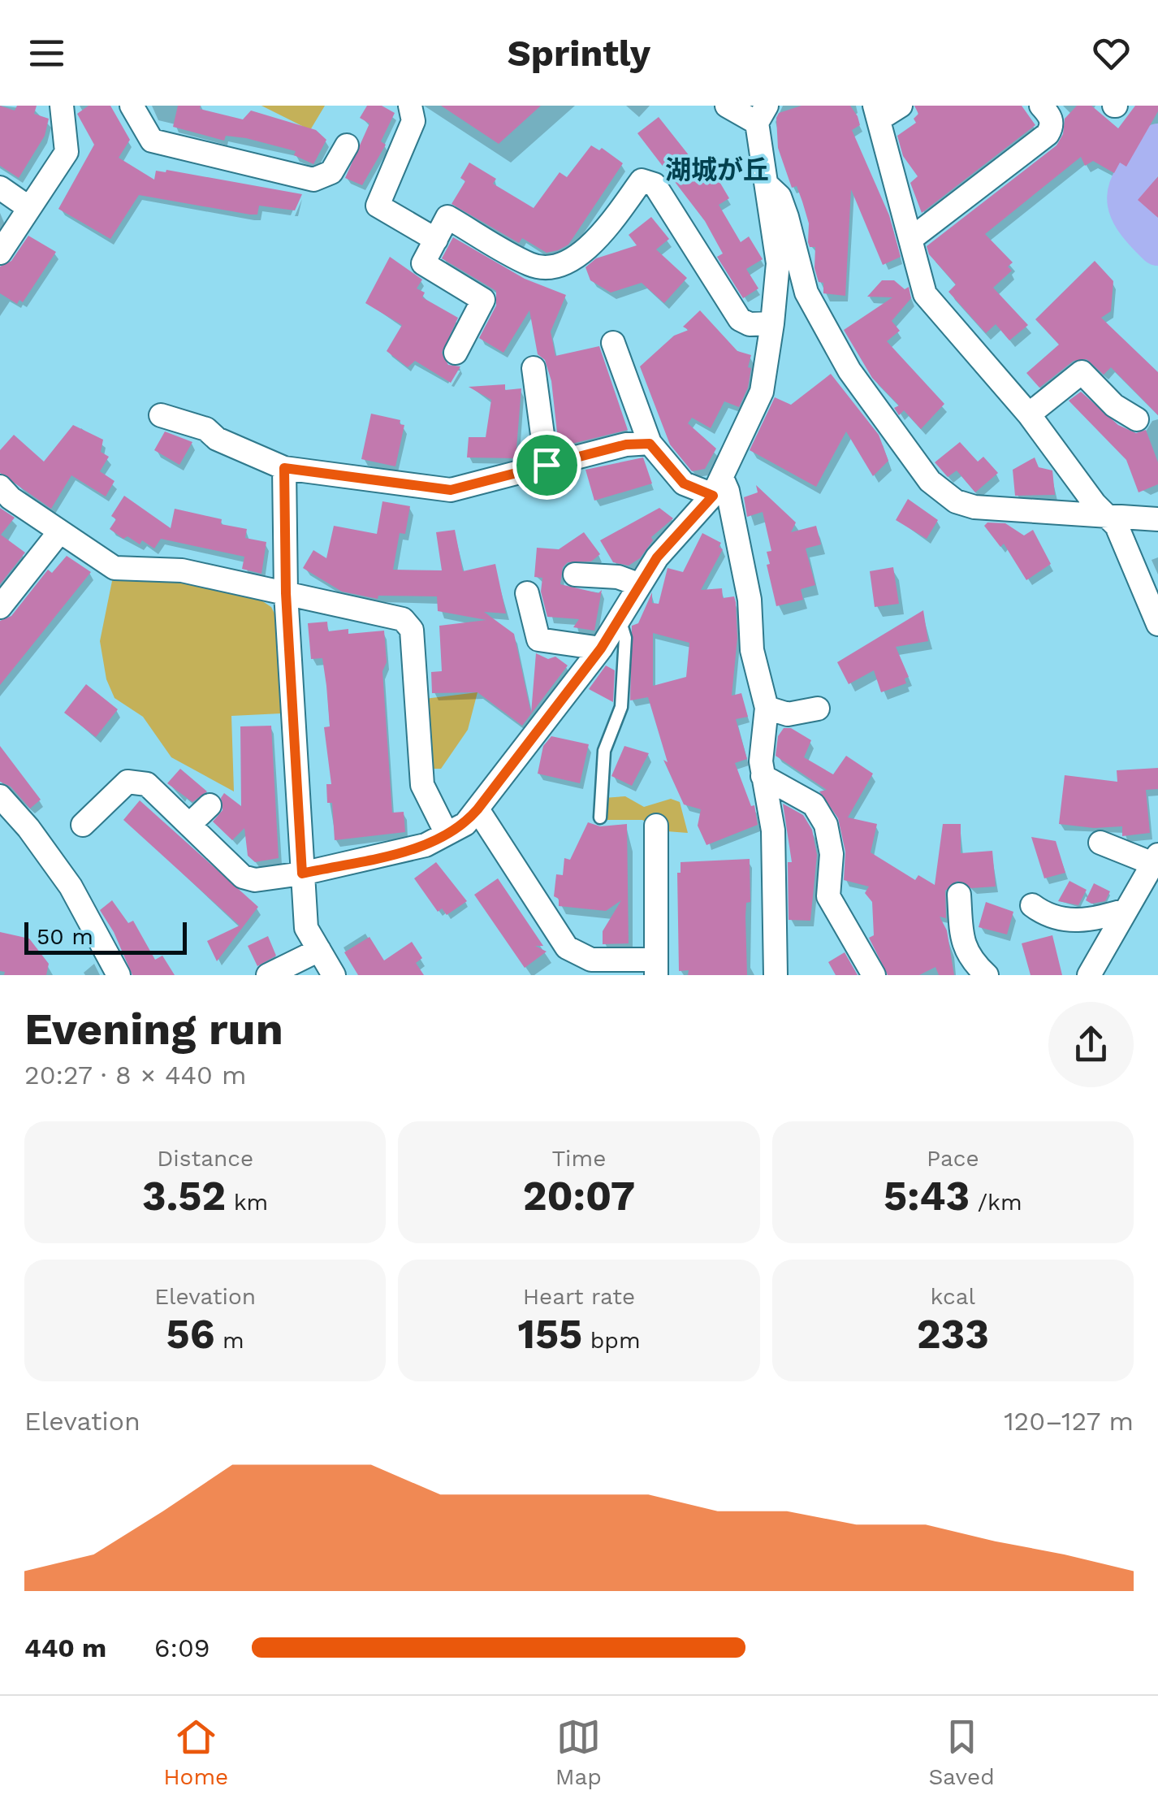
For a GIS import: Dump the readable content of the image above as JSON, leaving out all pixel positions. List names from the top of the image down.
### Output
{
  "districts": ["湖城が丘"],
  "scale_bar": "50 m",
  "page": {
    "header": "Sprintly",
    "scale": "50 m",
    "heading": ["Evening run", "20:27 · 8 × 440 m"],
    "stats": [
      ["Distance", "3.52 km"],
      ["Time", "20:07"],
      ["Pace", "5:43 /km"],
      ["Elevation", "56 m"],
      ["Heart rate", "155 bpm"],
      ["kcal", "233"]
    ],
    "chart": ["Elevation", "120–127 m"],
    "list": [
      {
        "name": "440 m",
        "note": "6:09"
      }
    ],
    "tabs": ["Home", "Map", "Saved"]
  }
}
